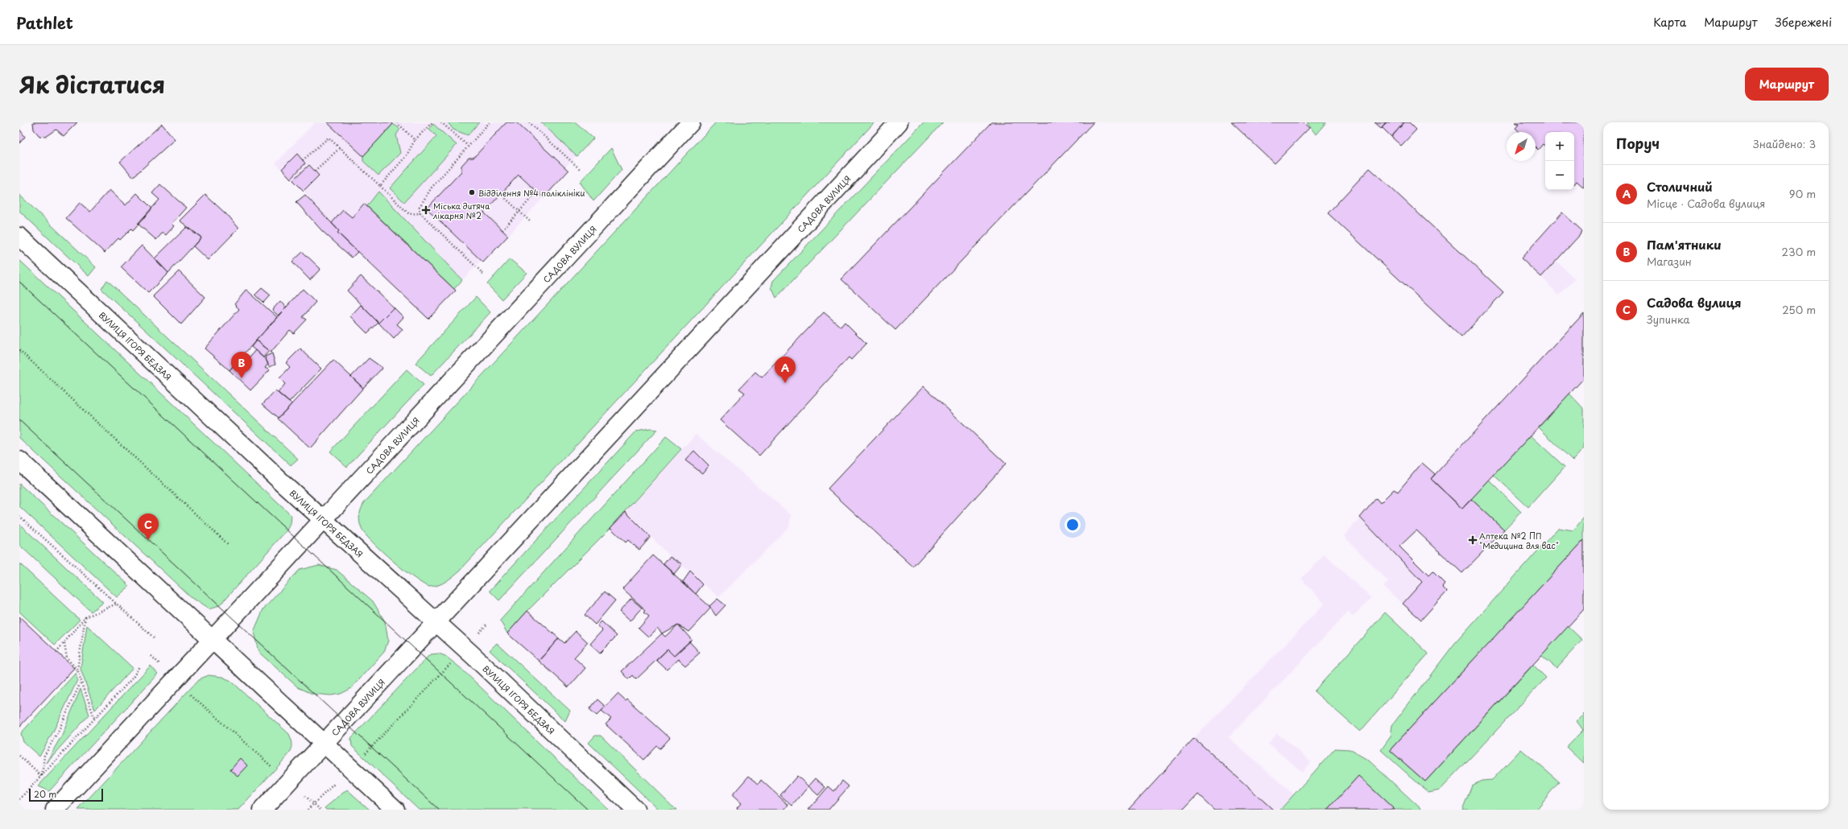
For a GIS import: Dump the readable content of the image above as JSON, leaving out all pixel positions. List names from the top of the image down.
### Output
{
  "streets": {
    "main road": ["САДОВА ВУЛИЦЯ", "ВУЛИЦЯ ІГОРЯ БЕДЗАЯ"]
  },
  "crossings": [
    ["САДОВА ВУЛИЦЯ", "ВУЛИЦЯ ІГОРЯ БЕДЗАЯ"]
  ],
  "places": {
    "other": ["Відділення №4 поліклініки"],
    "health": ["Міська дитяча лікарня №2", "Аптека №2 ПП \"Медицина для вас\""]
  },
  "scale_bar": "20 m",
  "north": "bottom left",
  "page": {
    "header": "Pathlet",
    "nav": ["Карта", "Маршрут", "Збережені"],
    "title": "Як дістатися",
    "buttons": "Маршрут",
    "heading": ["Поруч", "Знайдено: 3"],
    "map_buttons": ["+", "−"],
    "list": [
      {
        "mark": "A",
        "name": "Столичний",
        "note": "Місце · Садова вулиця",
        "value": "90 m"
      },
      {
        "mark": "B",
        "name": "Пам'ятники",
        "note": "Магазин",
        "value": "230 m"
      },
      {
        "mark": "C",
        "name": "Садова вулиця",
        "note": "Зупинка",
        "value": "250 m"
      }
    ],
    "pins": ["B", "A", "C"],
    "scale": "20 m"
  }
}
